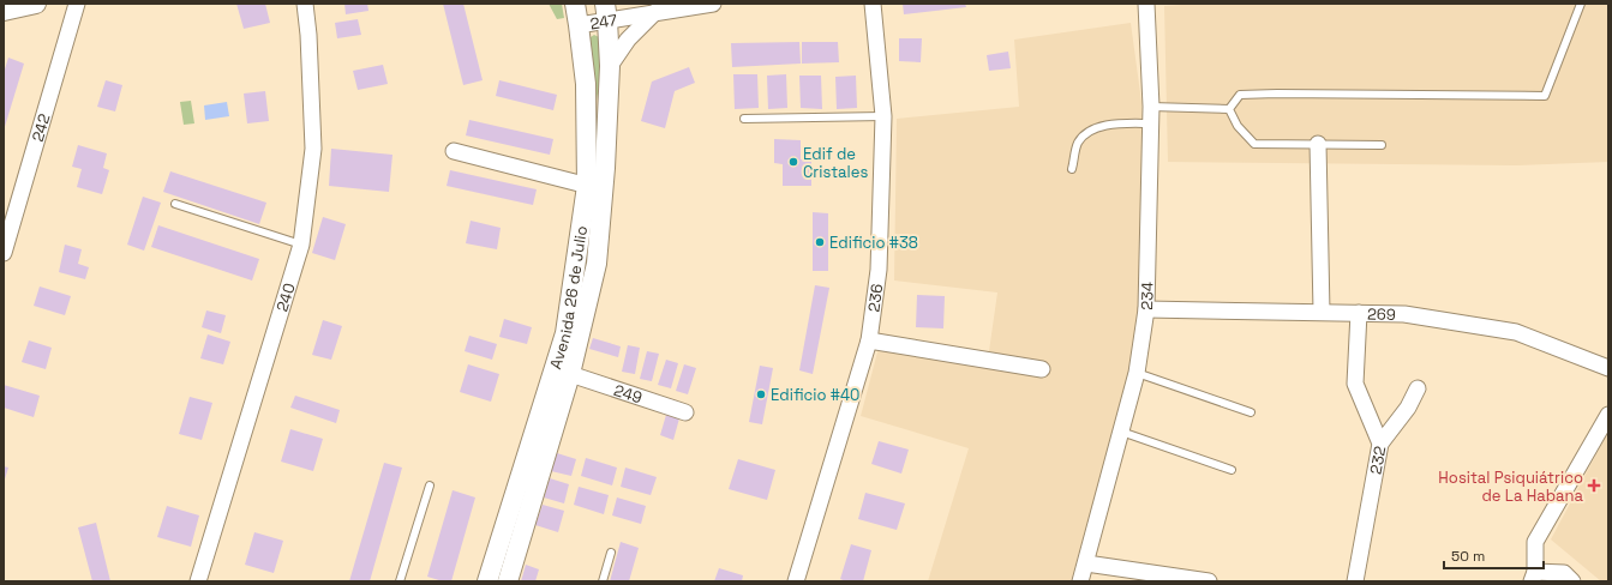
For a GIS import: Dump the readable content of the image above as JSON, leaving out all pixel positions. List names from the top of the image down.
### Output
{
  "streets": {
    "street": [
      "247",
      "242",
      "234",
      "240",
      "Avenida 26 de Julio",
      "236",
      "269",
      "249",
      "232"
    ]
  },
  "crossings": [
    ["247", "Avenida 26 de Julio"],
    ["234", "269"],
    ["Avenida 26 de Julio", "249"],
    ["269", "232"]
  ],
  "places": {
    "other": ["Edif de Cristales", "Edificio #38", "Edificio #40"],
    "health": ["Hosital Psiquiátrico de La Habana"]
  },
  "scale_bar": "50 m"
}
